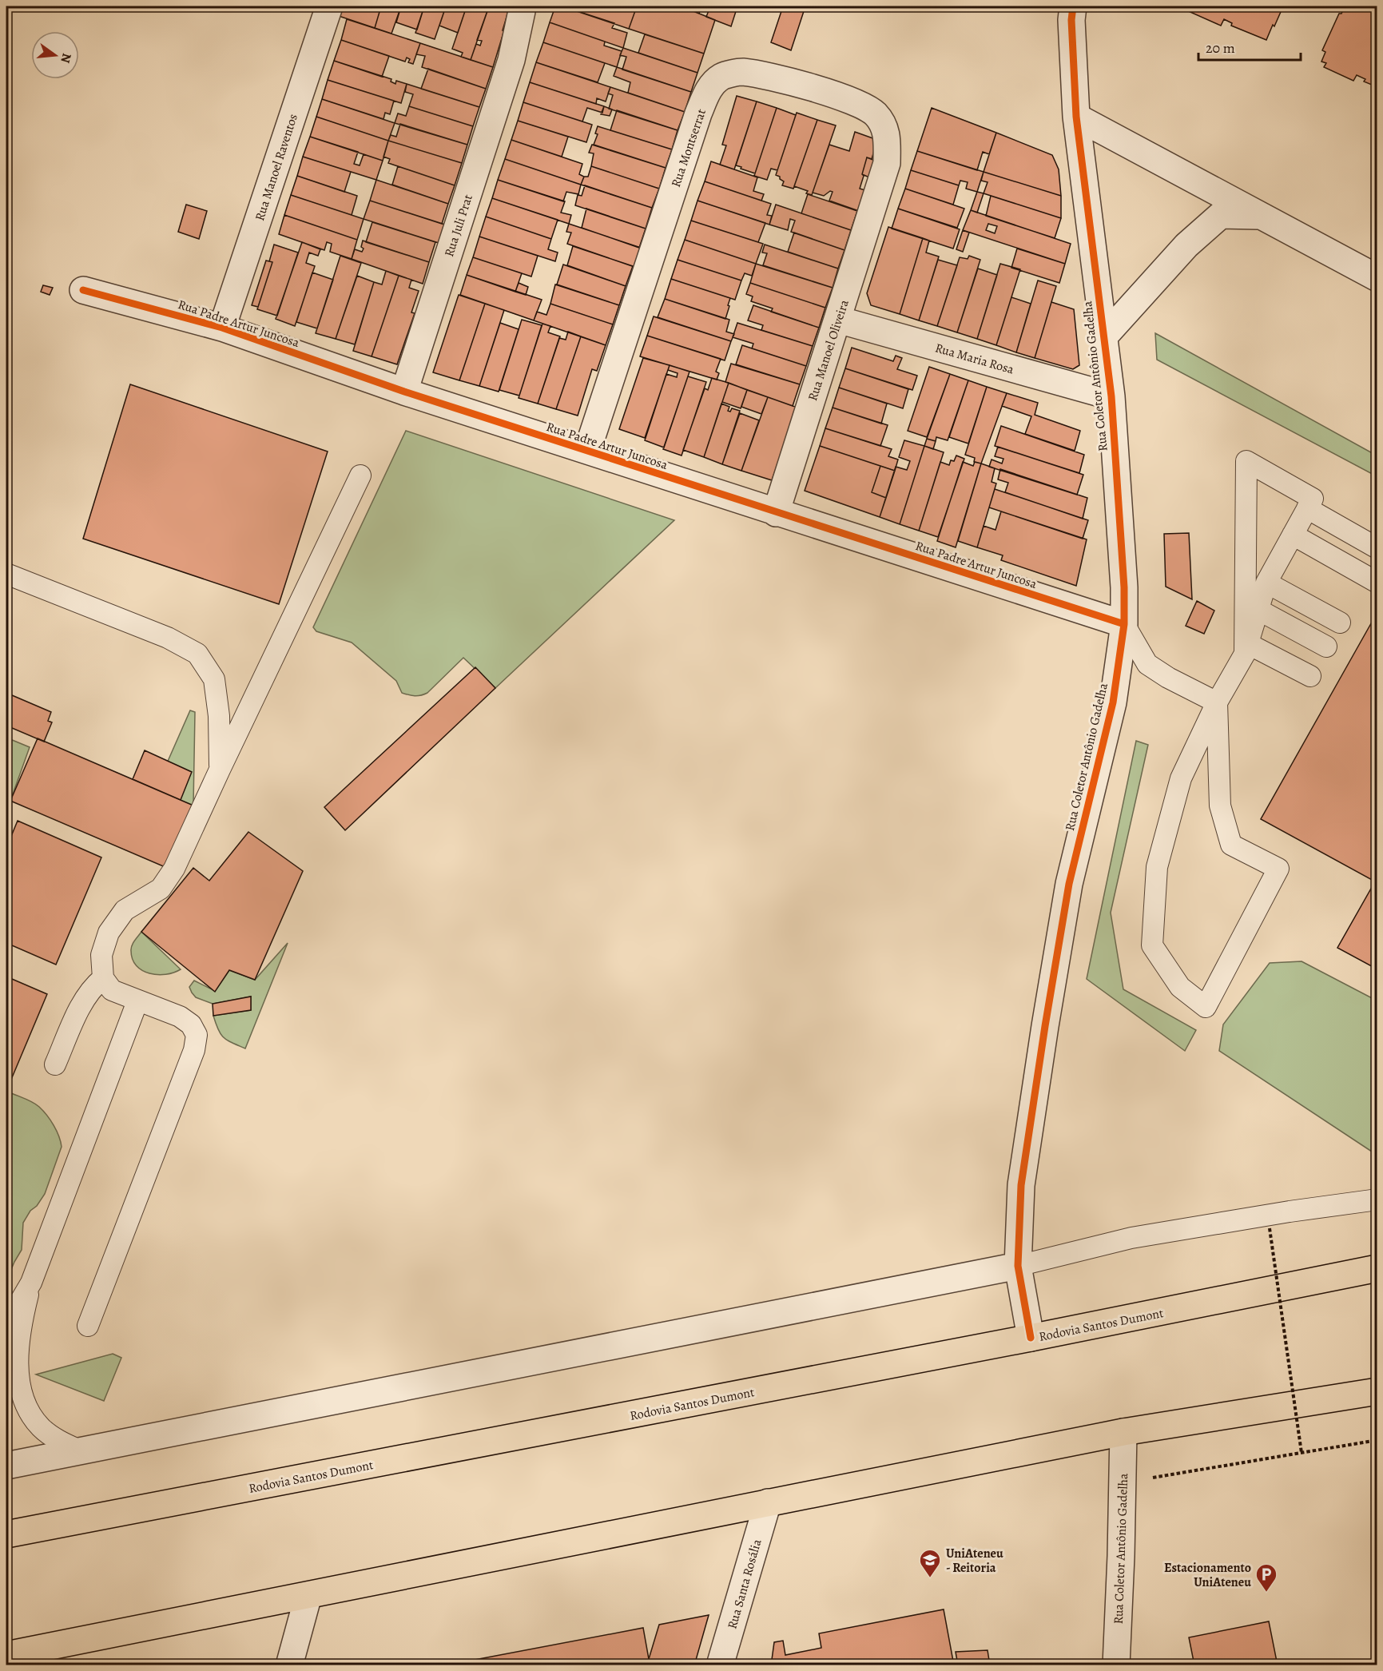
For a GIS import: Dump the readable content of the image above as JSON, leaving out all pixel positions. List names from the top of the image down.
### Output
{
  "streets": {
    "highway": ["Rodovia Santos Dumont"],
    "street": [
      "Rua Montserrat",
      "Rua Manoel Raventos",
      "Rua Juli Prat",
      "Rua Padre Artur Juncosa",
      "Rua Manoel Oliveira",
      "Rua Maria Rosa",
      "Rua Coletor Antônio Gadelha",
      "Rua Santa Rosália"
    ]
  },
  "crossings": [
    ["Rua Montserrat", "Rua Padre Artur Juncosa"],
    ["Rua Montserrat", "Rua Manoel Oliveira"],
    ["Rua Manoel Raventos", "Rua Padre Artur Juncosa"],
    ["Rua Juli Prat", "Rua Padre Artur Juncosa"],
    ["Rua Padre Artur Juncosa", "Rua Manoel Oliveira"],
    ["Rua Padre Artur Juncosa", "Rua Coletor Antônio Gadelha"],
    ["Rua Manoel Oliveira", "Rua Maria Rosa"],
    ["Rua Maria Rosa", "Rua Coletor Antônio Gadelha"],
    ["Rua Coletor Antônio Gadelha", "Rodovia Santos Dumont"]
  ],
  "places": {
    "school or university": ["UniAteneu - Reitoria"],
    "parking": ["Estacionamento UniAteneu"]
  },
  "scale_bar": "20 m",
  "north": "right"
}
